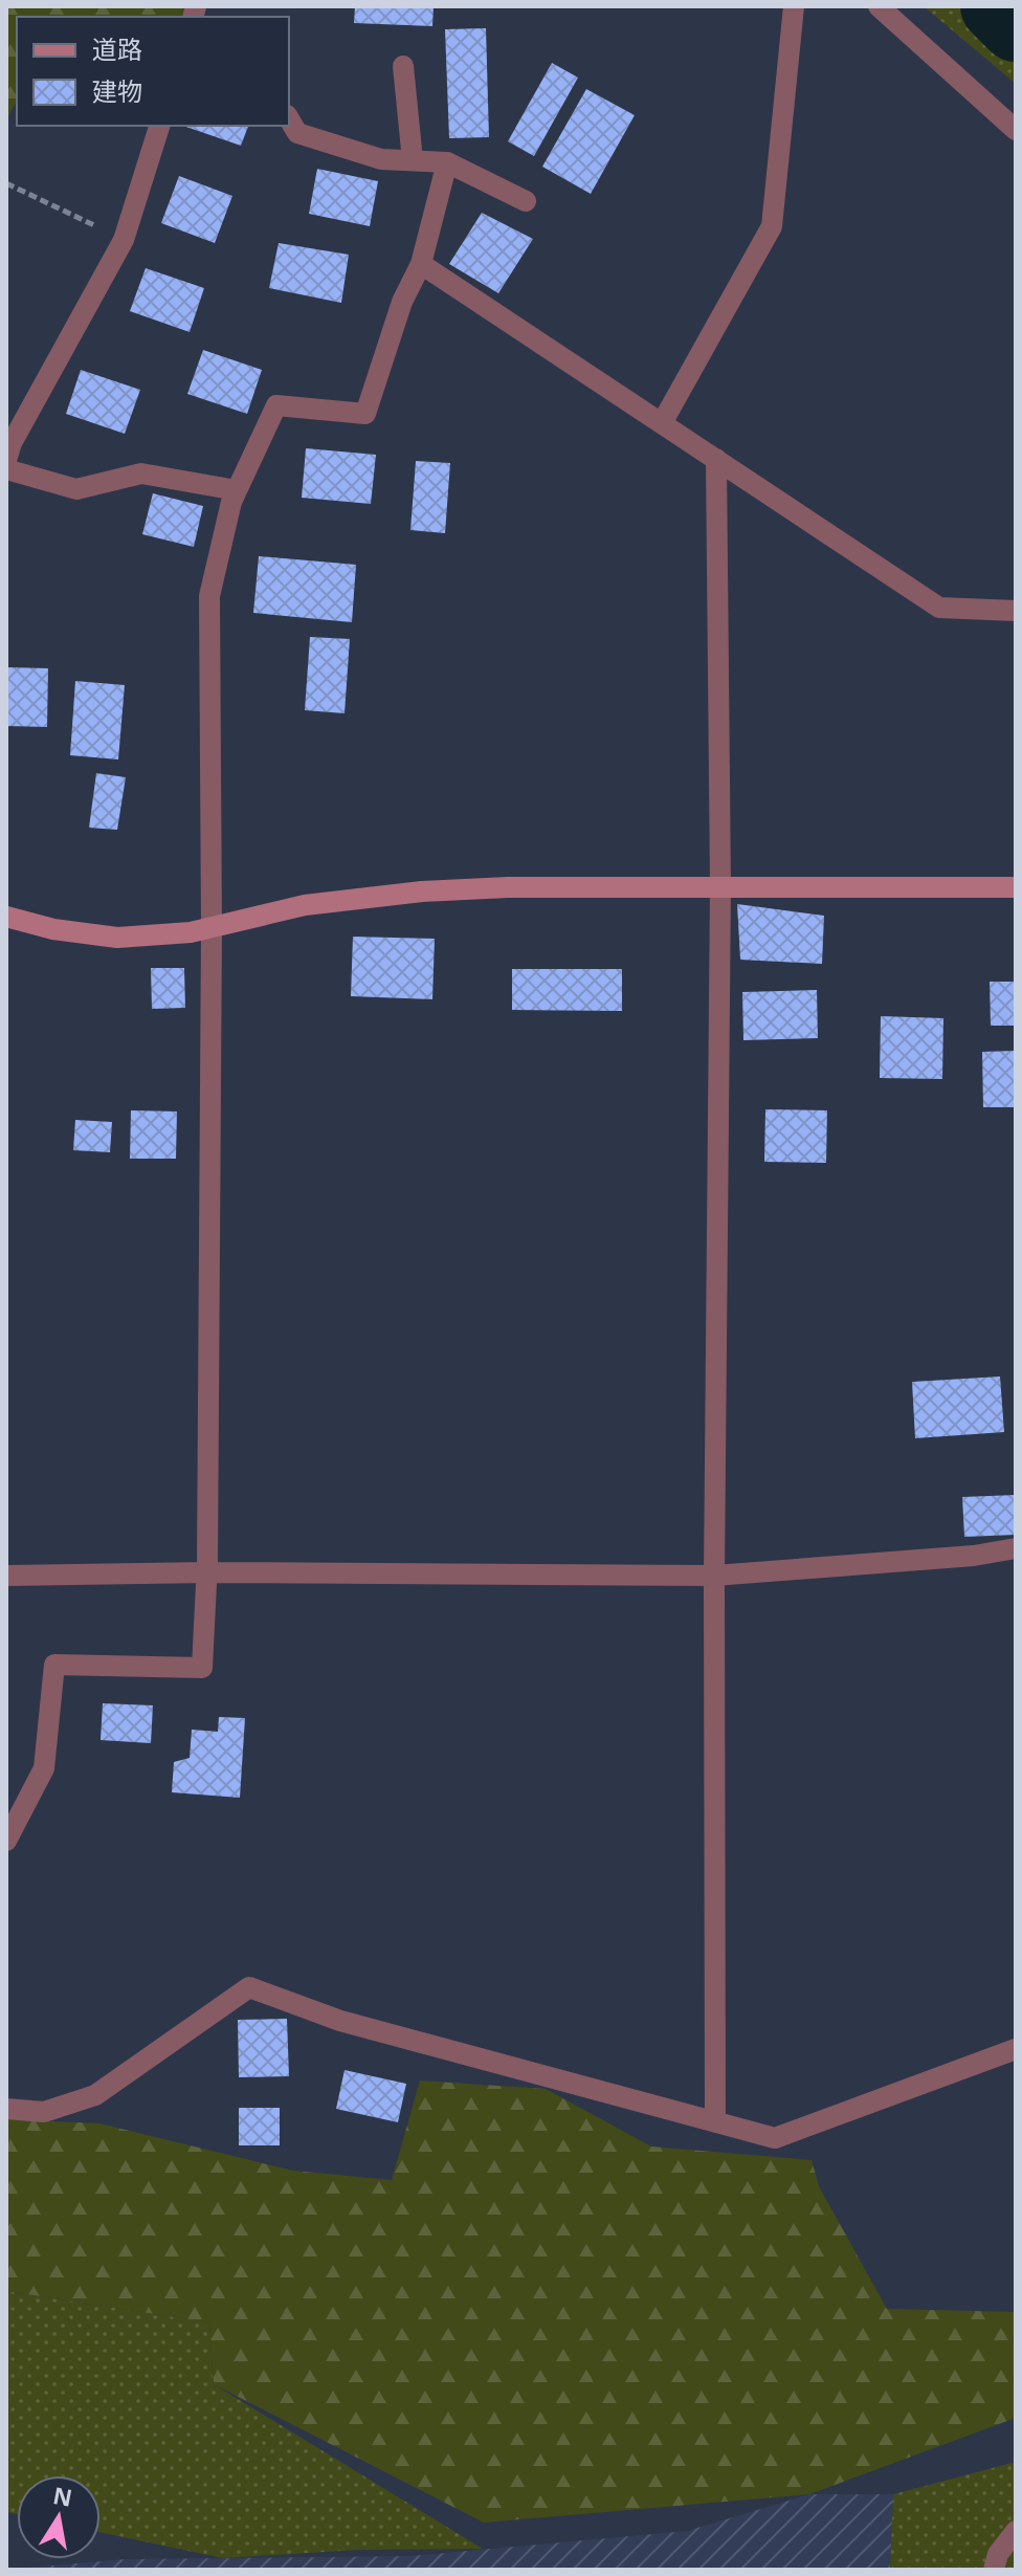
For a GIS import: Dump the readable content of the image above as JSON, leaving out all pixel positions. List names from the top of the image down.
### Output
{
  "legend": ["道路", "建物"],
  "north": "top"
}
